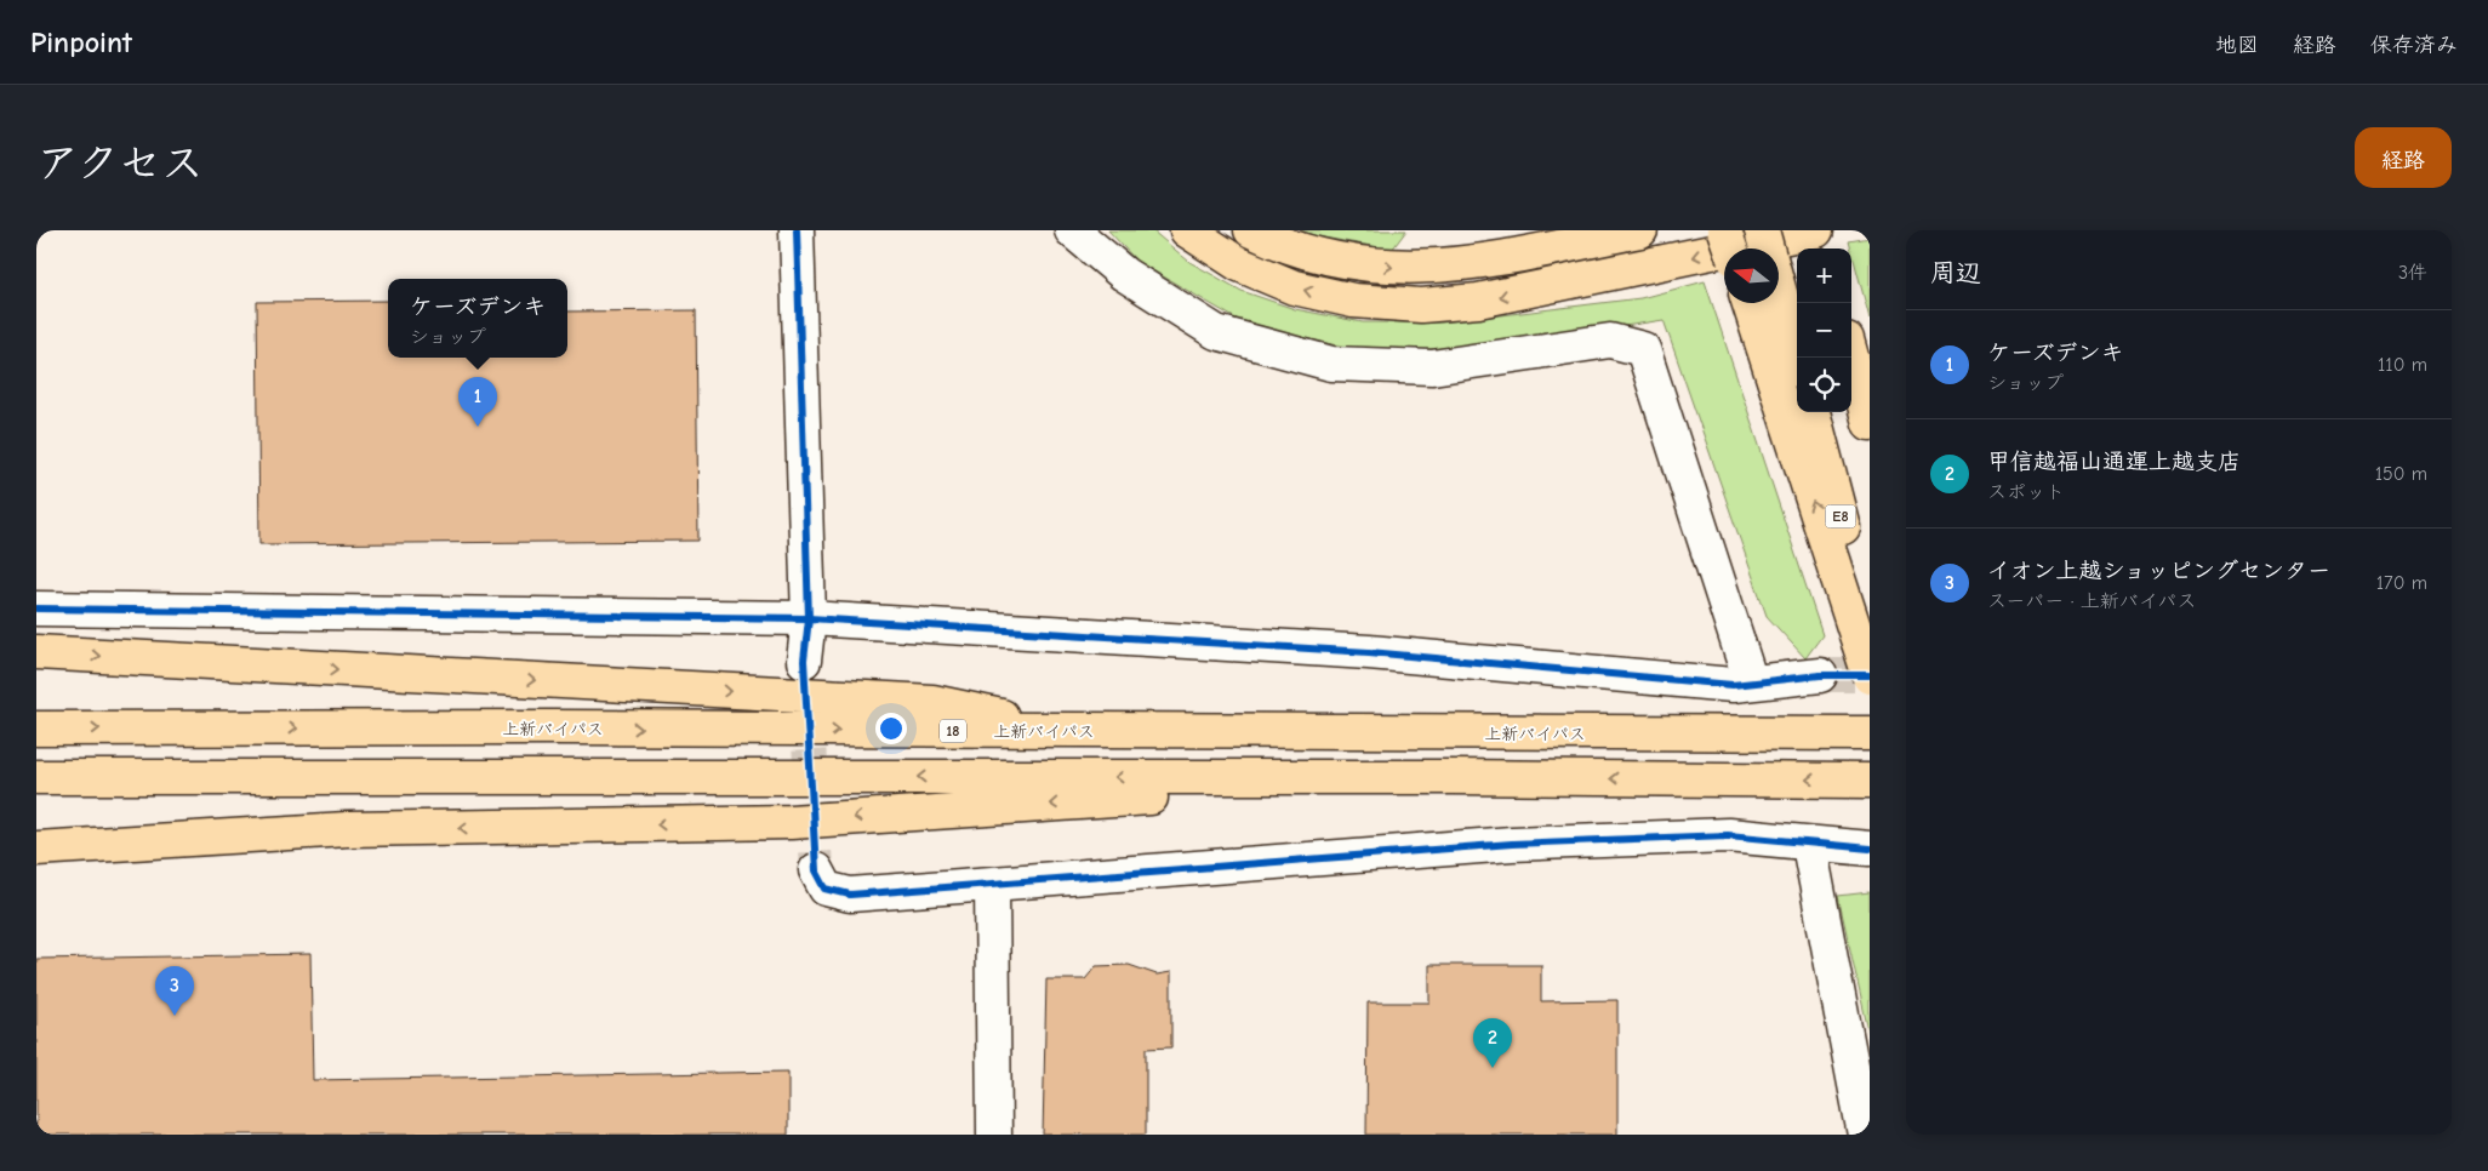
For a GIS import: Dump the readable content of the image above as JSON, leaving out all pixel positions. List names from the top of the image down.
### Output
{
  "streets": {
    "highway": ["E8", "上新バイパス", "18"]
  },
  "north": "left",
  "page": {
    "header": "Pinpoint",
    "nav": ["地図", "経路", "保存済み"],
    "title": "アクセス",
    "buttons": "経路",
    "heading": ["周辺", "3件"],
    "map_buttons": ["+", "−"],
    "popup": ["ケーズデンキ", "ショップ"],
    "list": [
      {
        "mark": "1",
        "name": "ケーズデンキ",
        "note": "ショップ",
        "value": "110 m"
      },
      {
        "mark": "2",
        "name": "甲信越福山通運上越支店",
        "note": "スポット",
        "value": "150 m"
      },
      {
        "mark": "3",
        "name": "イオン上越ショッピングセンター",
        "note": "スーパー · 上新バイパス",
        "value": "170 m"
      }
    ],
    "pins": ["1", "3", "2"]
  }
}
